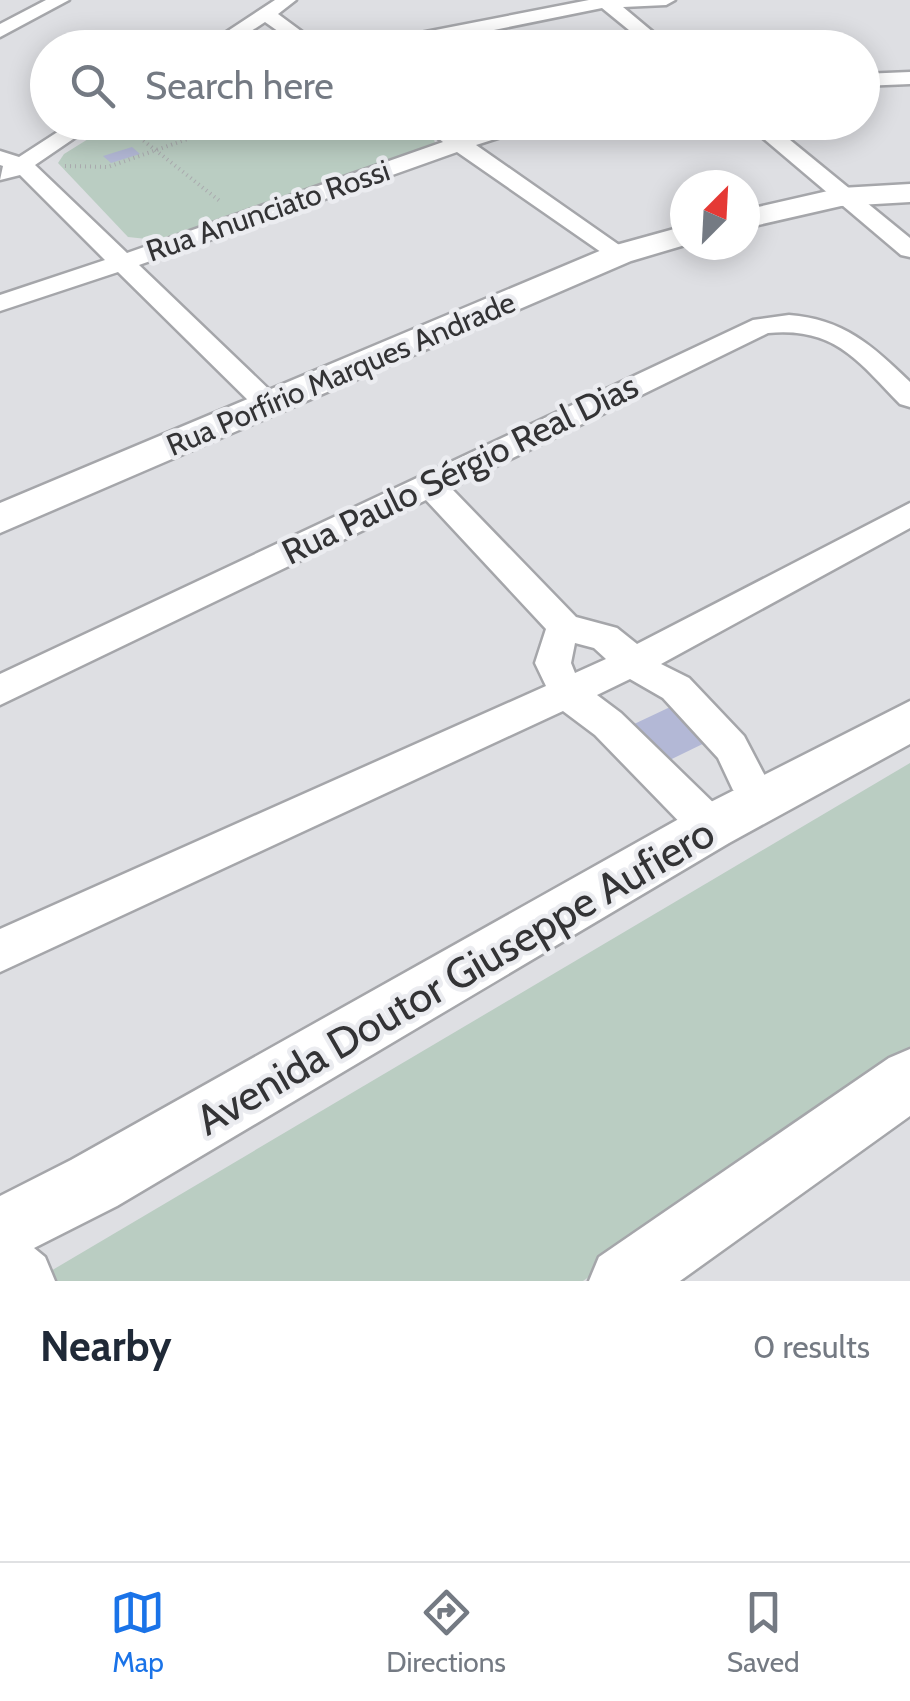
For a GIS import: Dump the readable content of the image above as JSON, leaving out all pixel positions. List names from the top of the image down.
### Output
{
  "streets": {
    "street": [
      "Rua Anunciato Rossi",
      "Rua Porfírio Marques Andrade",
      "Rua Paulo Sérgio Real Dias",
      "Avenida Doutor Giuseppe Aufiero"
    ]
  },
  "north": "top right",
  "page": {
    "search": "Search here",
    "heading": ["Nearby", "0 results"],
    "nav": ["Map", "Directions", "Saved"]
  }
}
